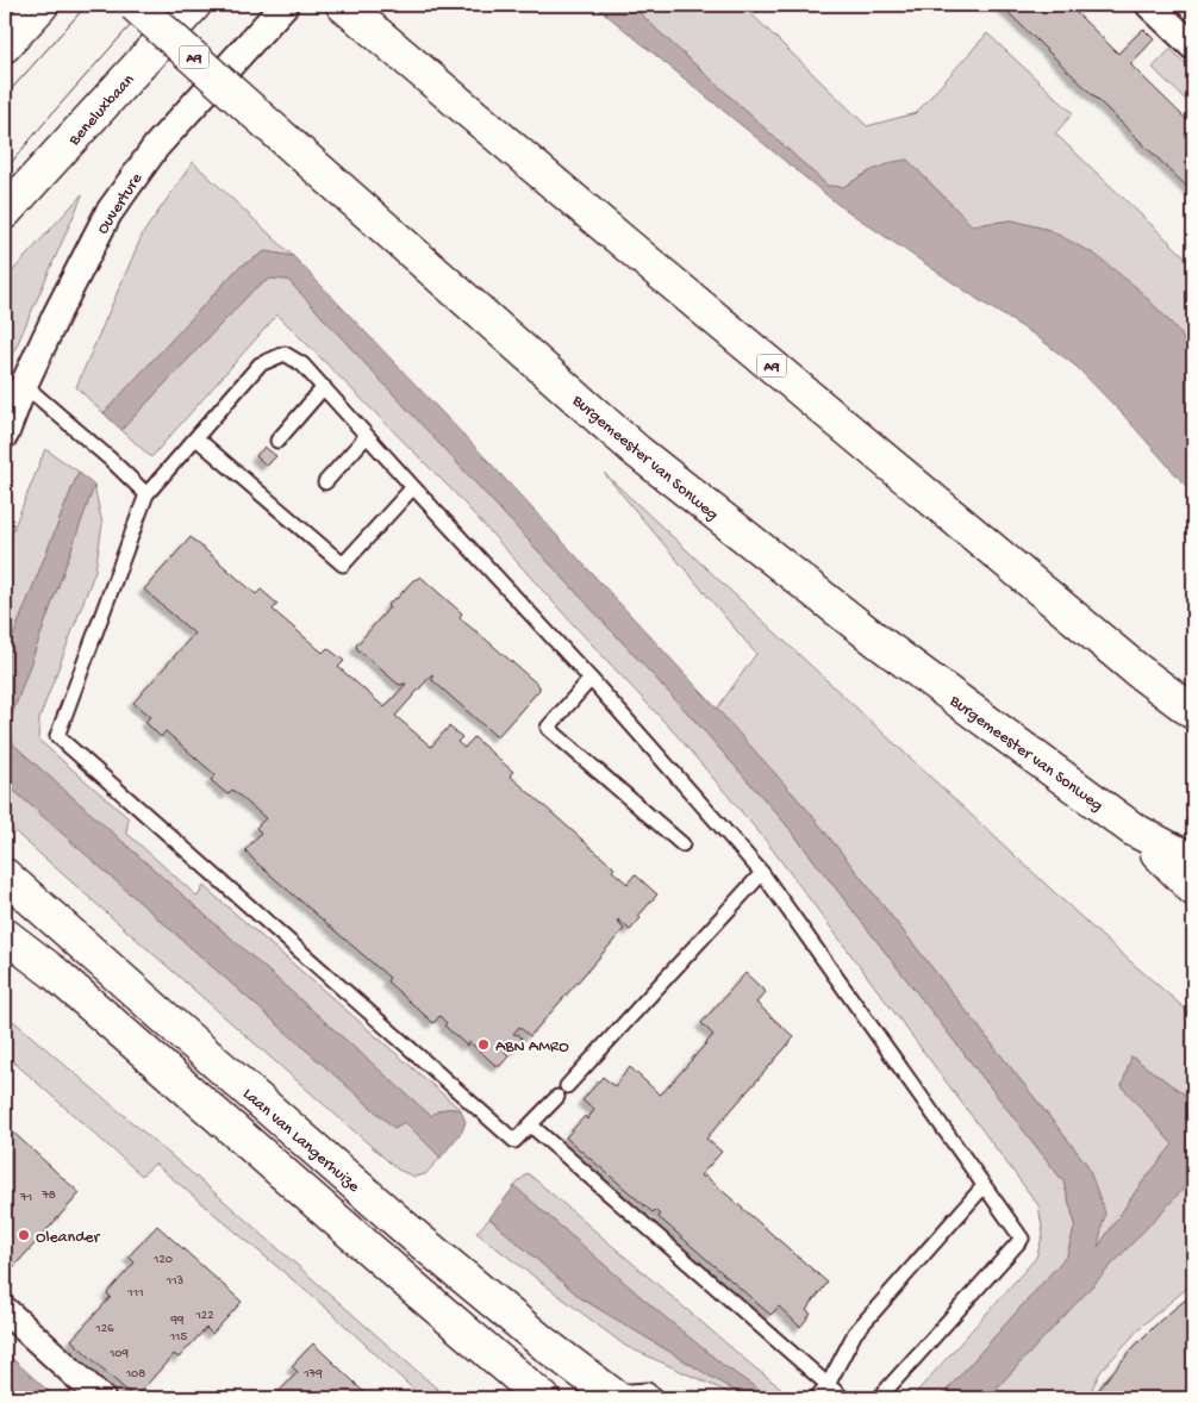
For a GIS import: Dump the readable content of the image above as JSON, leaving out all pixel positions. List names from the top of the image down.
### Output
{
  "streets": {
    "main road": [
      "A9",
      "Beneluxbaan",
      "Burgemeester van Sonweg",
      "Laan van Langerhuize"
    ],
    "street": ["Ouverture"]
  },
  "crossings": [
    ["A9", "Burgemeester van Sonweg"]
  ],
  "places": ["ABN AMRO", "Oleander"],
  "house_numbers": [
    "78",
    "71",
    "120",
    "113",
    "111",
    "122",
    "99",
    "126",
    "115",
    "109",
    "108",
    "179"
  ]
}
